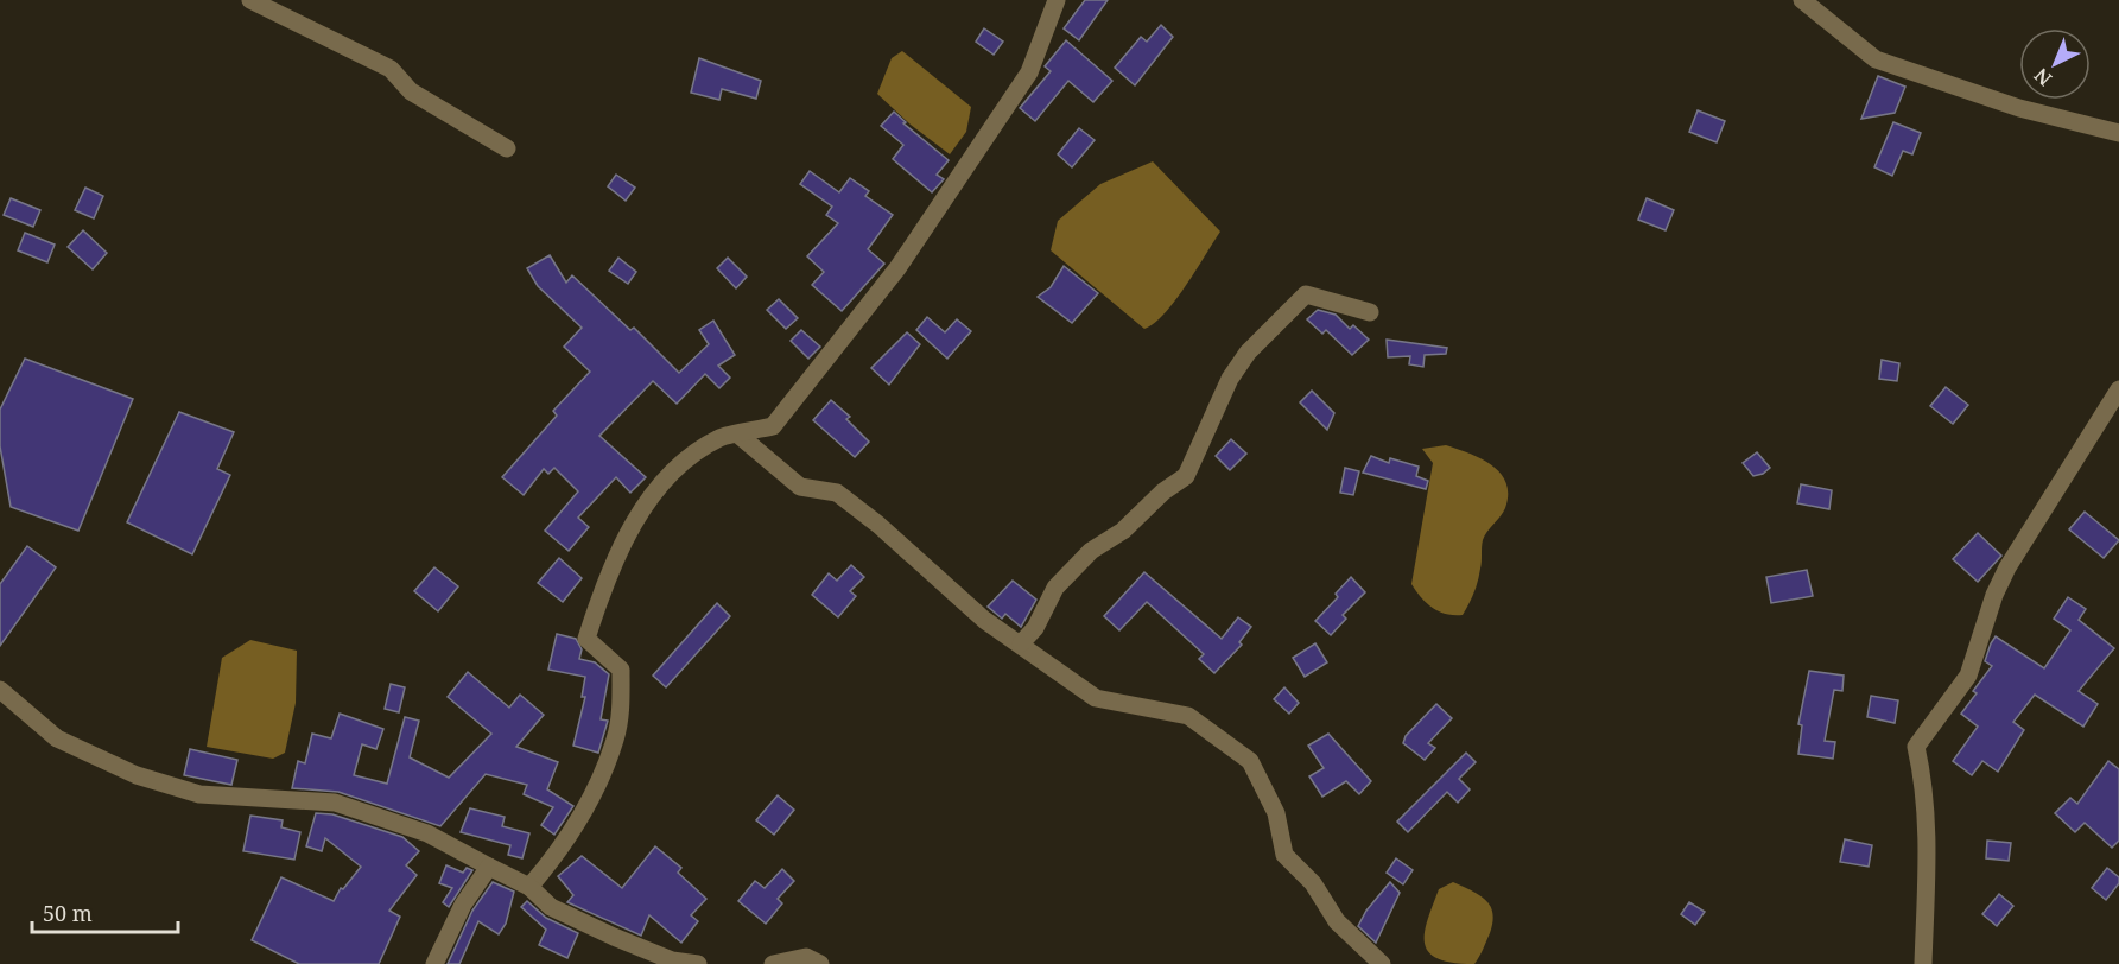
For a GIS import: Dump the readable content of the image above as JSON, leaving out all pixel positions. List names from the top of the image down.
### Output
{
  "scale_bar": "50 m",
  "north": "bottom left"
}
